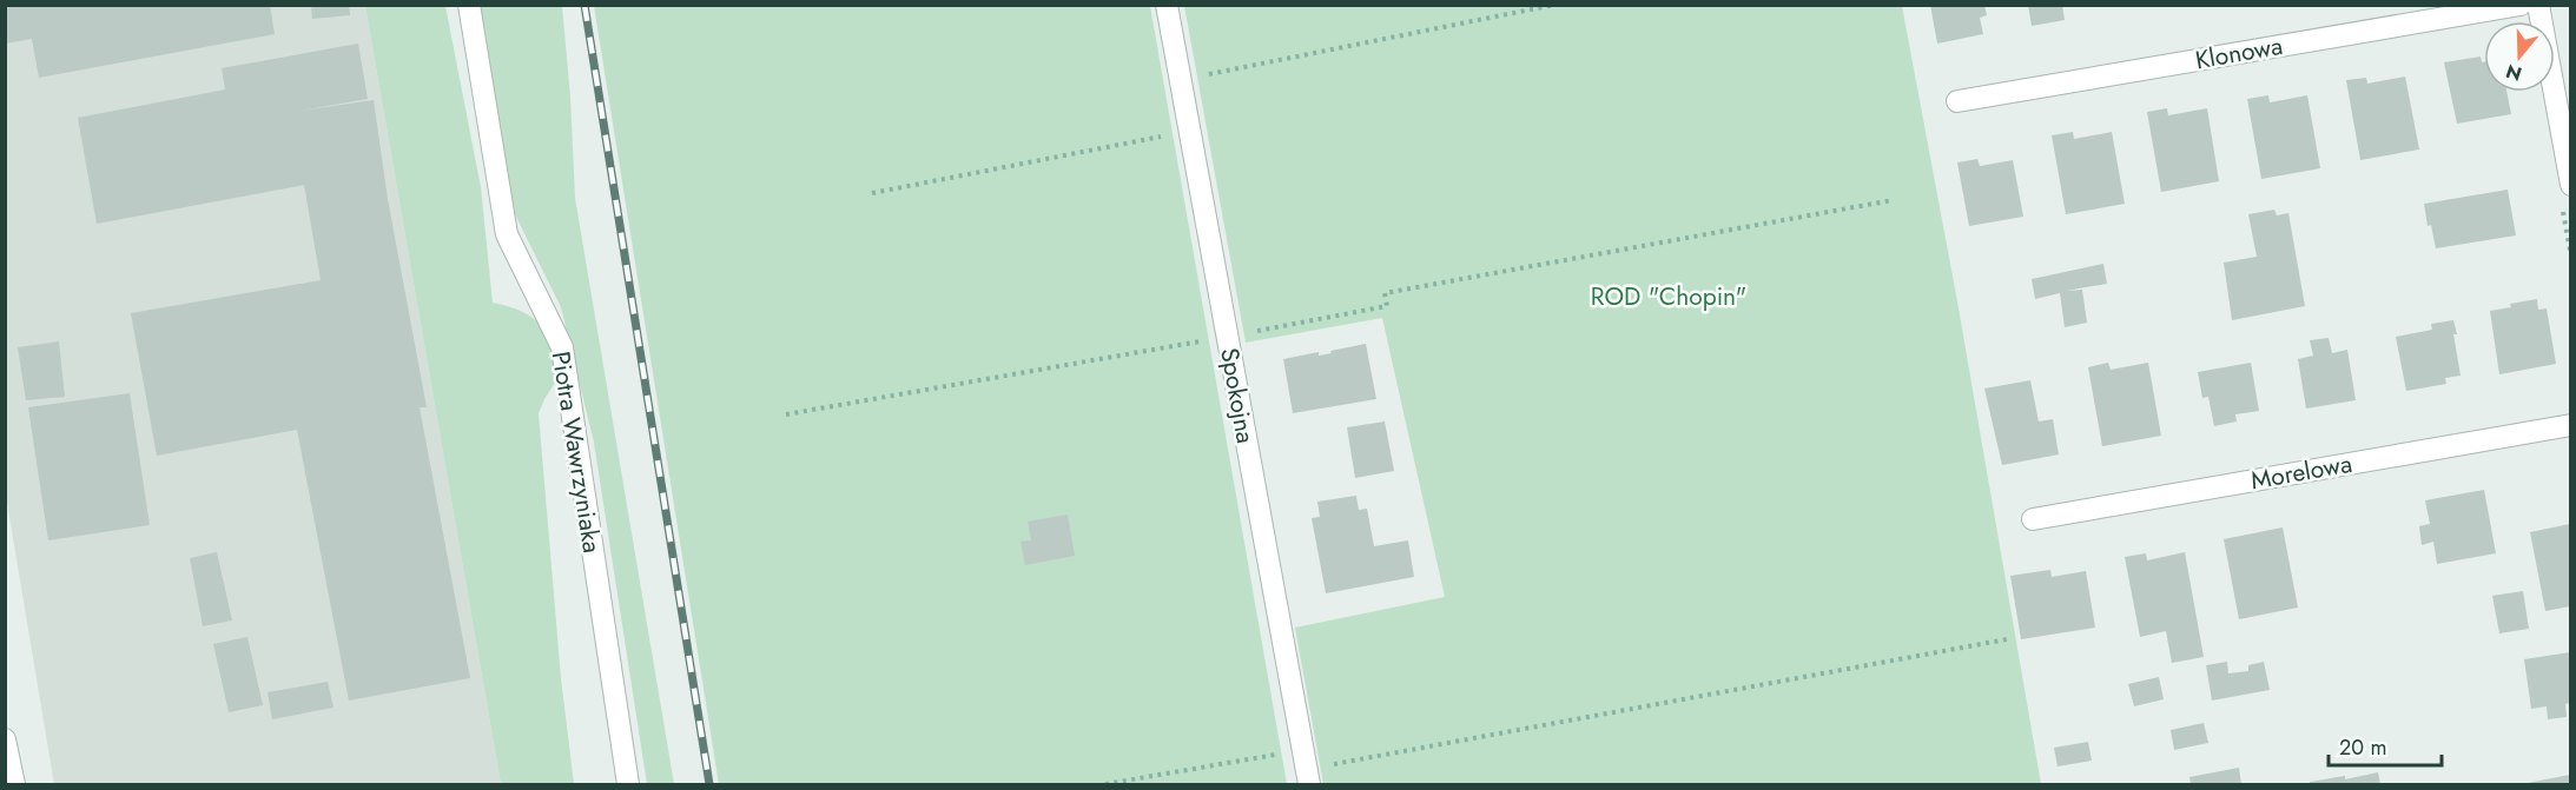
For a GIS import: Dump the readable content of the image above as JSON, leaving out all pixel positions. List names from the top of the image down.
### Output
{
  "streets": {
    "street": [
      "Klonowa",
      "Spokojna",
      "Piotra Wawrzyniaka",
      "Morelowa"
    ]
  },
  "parks": ["ROD \"Chopin\""],
  "scale_bar": "20 m",
  "north": "bottom"
}
